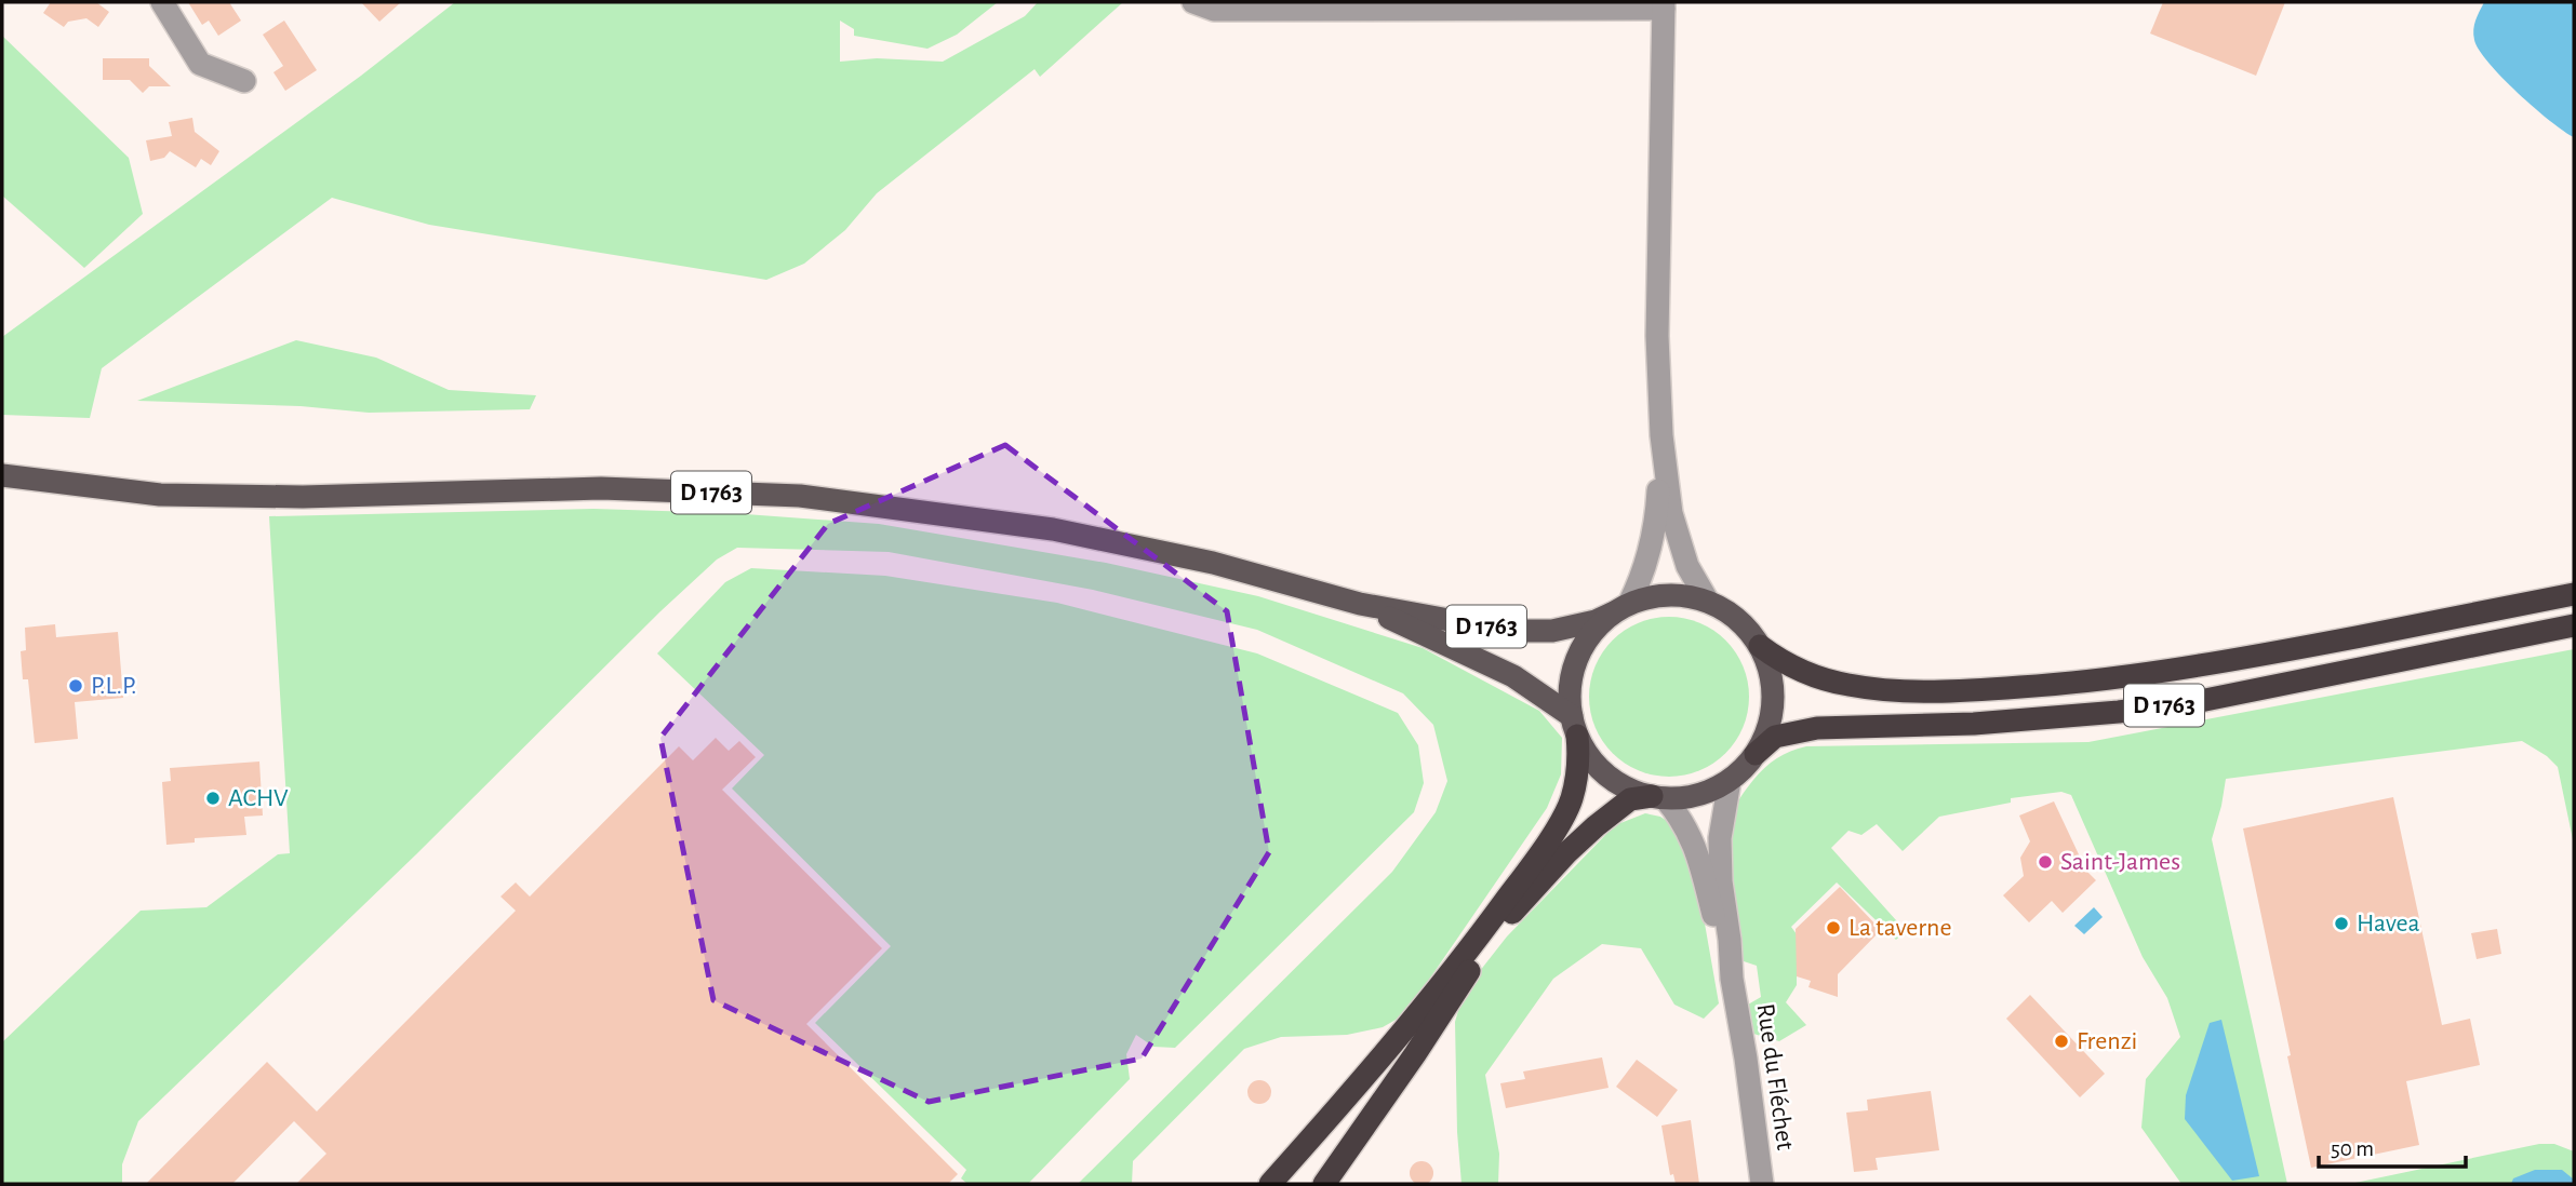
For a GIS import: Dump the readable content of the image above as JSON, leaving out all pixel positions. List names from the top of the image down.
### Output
{
  "streets": {
    "highway": ["D 1763"],
    "street": ["Rue du Fléchet"]
  },
  "crossings": [
    ["D 1763", "Rue du Fléchet"]
  ],
  "places": [
    "P.L.P.",
    "ACHV",
    "Saint-James",
    "Havea",
    "La taverne",
    "Frenzi"
  ],
  "scale_bar": "50 m"
}
